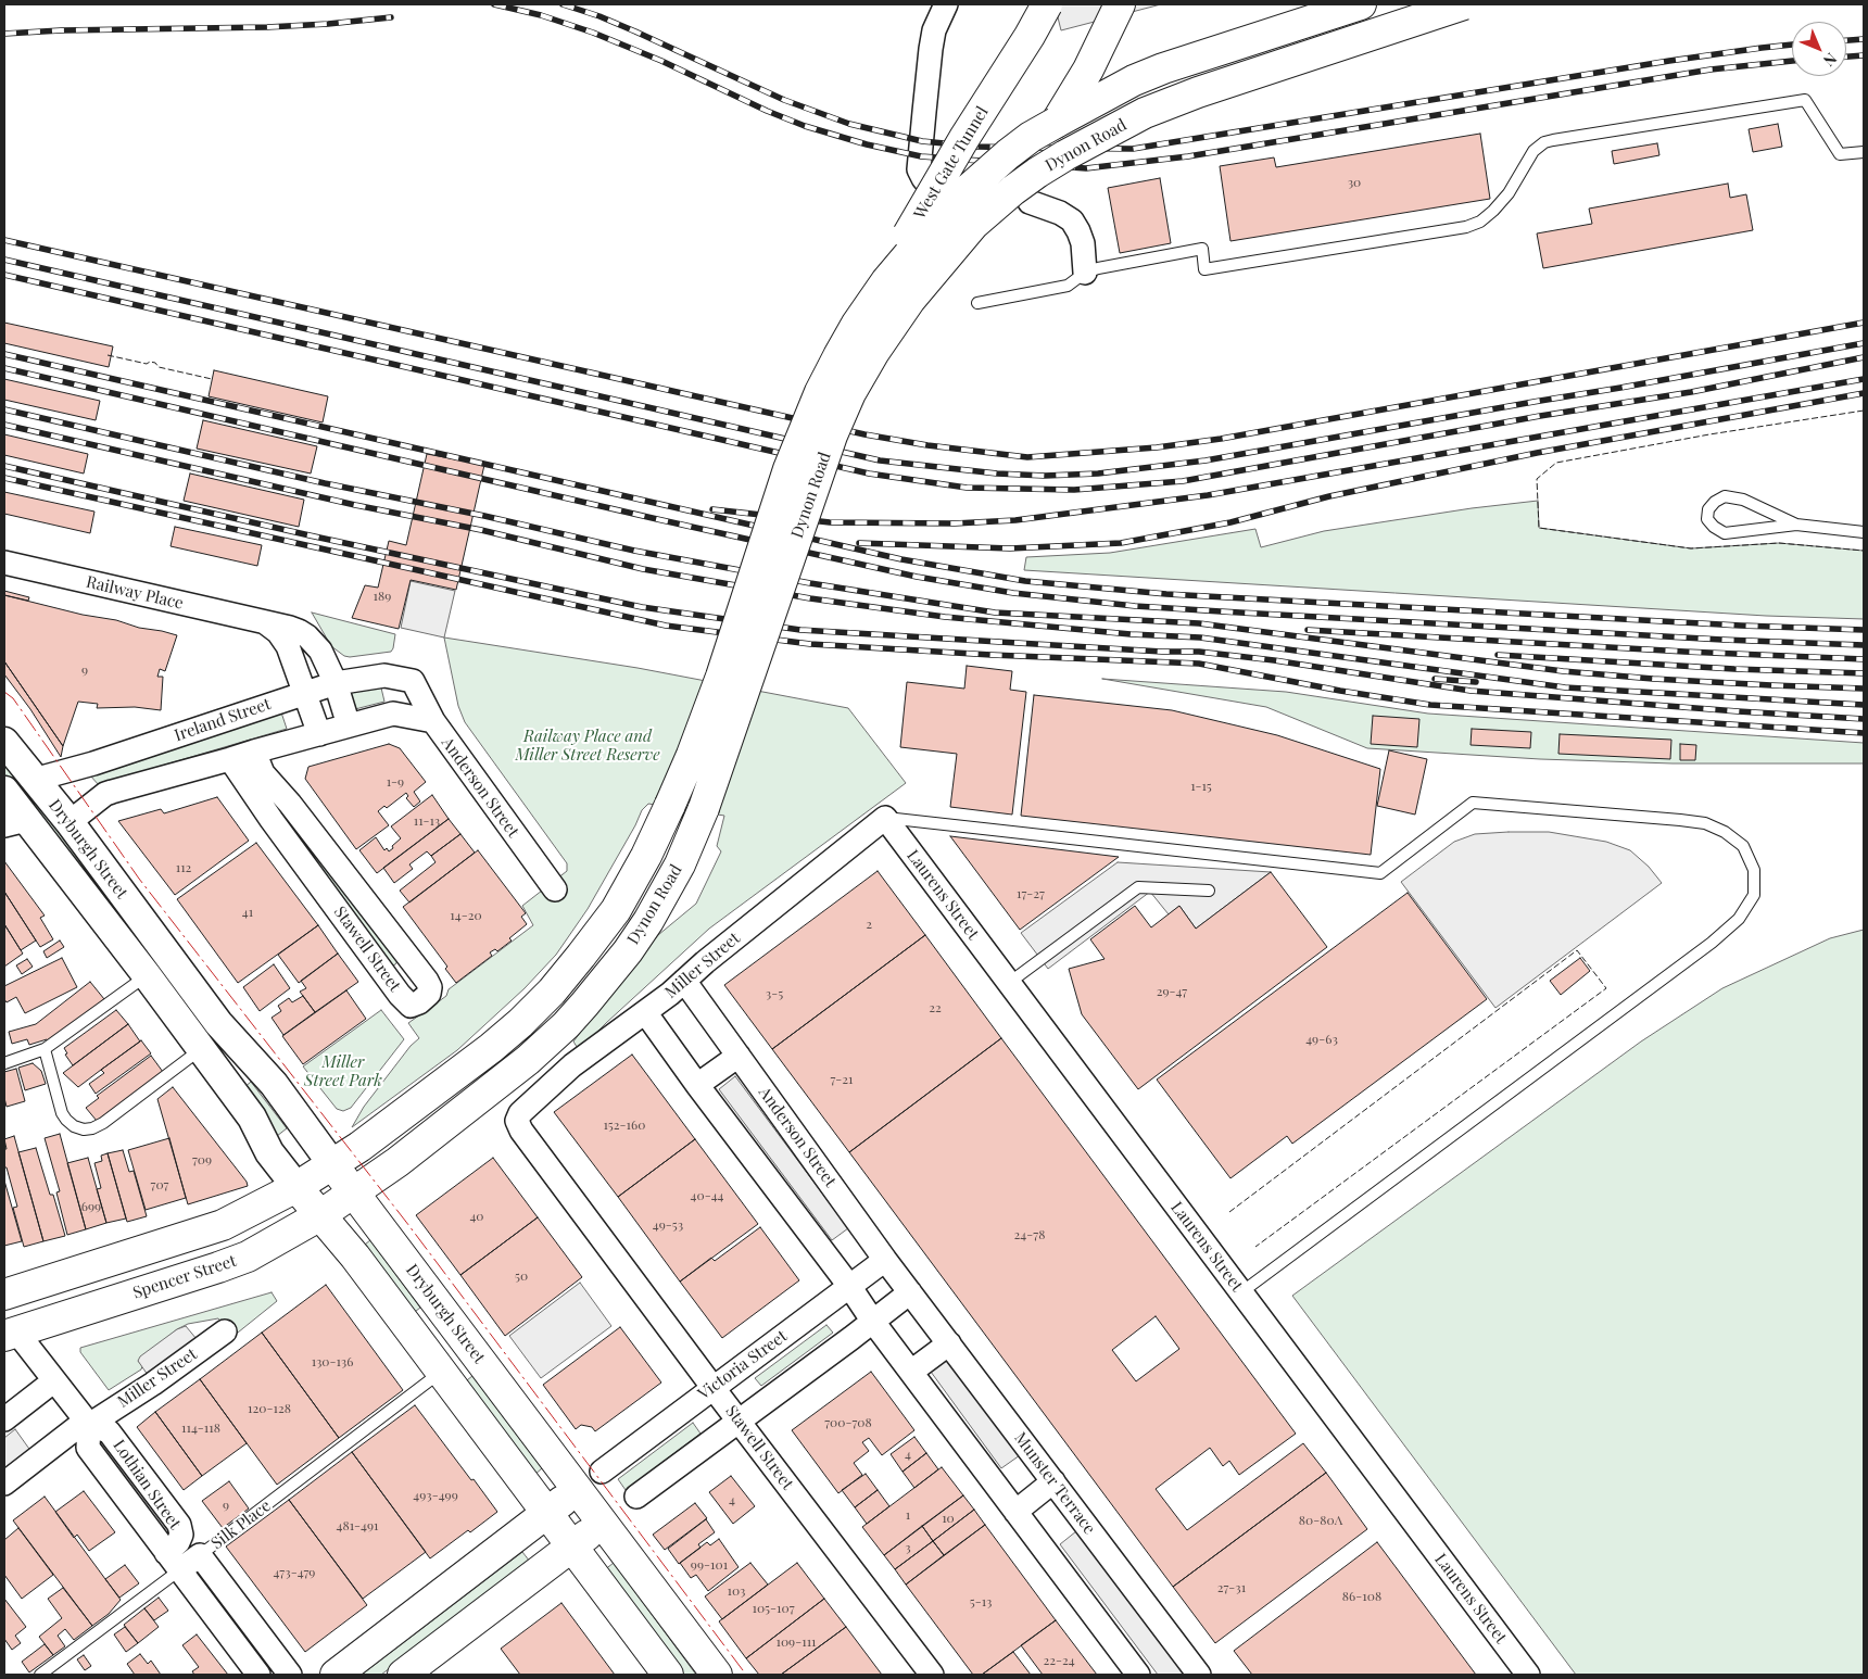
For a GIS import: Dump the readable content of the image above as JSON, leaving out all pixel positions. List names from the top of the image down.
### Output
{
  "streets": {
    "main road": [
      "Dynon Road",
      "West Gate Tunnel",
      "Dryburgh Street",
      "Spencer Street"
    ],
    "street": [
      "Railway Place",
      "Ireland Street",
      "Anderson Street",
      "Laurens Street",
      "Stawell Street",
      "Miller Street",
      "Victoria Street",
      "Munster Terrace",
      "Lothian Street",
      "Silk Place"
    ]
  },
  "crossings": [
    ["Dynon Road", "West Gate Tunnel"],
    ["Dynon Road", "Dryburgh Street"],
    ["Dynon Road", "Spencer Street"],
    ["Railway Place", "Ireland Street"],
    ["Ireland Street", "Anderson Street"],
    ["Ireland Street", "Dryburgh Street"],
    ["Anderson Street", "Miller Street"],
    ["Anderson Street", "Victoria Street"],
    ["Anderson Street", "Munster Terrace"],
    ["Dryburgh Street", "Spencer Street"],
    ["Dryburgh Street", "Silk Place"],
    ["Laurens Street", "Miller Street"],
    ["Stawell Street", "Miller Street"],
    ["Stawell Street", "Victoria Street"],
    ["Miller Street", "Lothian Street"],
    ["Spencer Street", "Lothian Street"],
    ["Lothian Street", "Silk Place"]
  ],
  "parks": ["Railway Place and Miller Street Reserve", "Miller Street Park"],
  "house_numbers": [
    "30",
    "189",
    "9",
    "1-9",
    "1-15",
    "11-13",
    "112",
    "17-27",
    "41",
    "14-20",
    "2",
    "29-47",
    "3-5",
    "22",
    "49-63",
    "7-21",
    "152-160",
    "709",
    "707",
    "40-44",
    "699",
    "40",
    "49-53",
    "24-78",
    "50",
    "130-136",
    "120-128",
    "700-708",
    "114-118",
    "4",
    "493-499",
    "4",
    "9",
    "1",
    "10",
    "80-80A",
    "481-491",
    "3",
    "99-101",
    "473-479",
    "27-31",
    "103",
    "86-108",
    "5-13",
    "105-107",
    "109-111",
    "22-24"
  ],
  "north": "bottom right"
}
